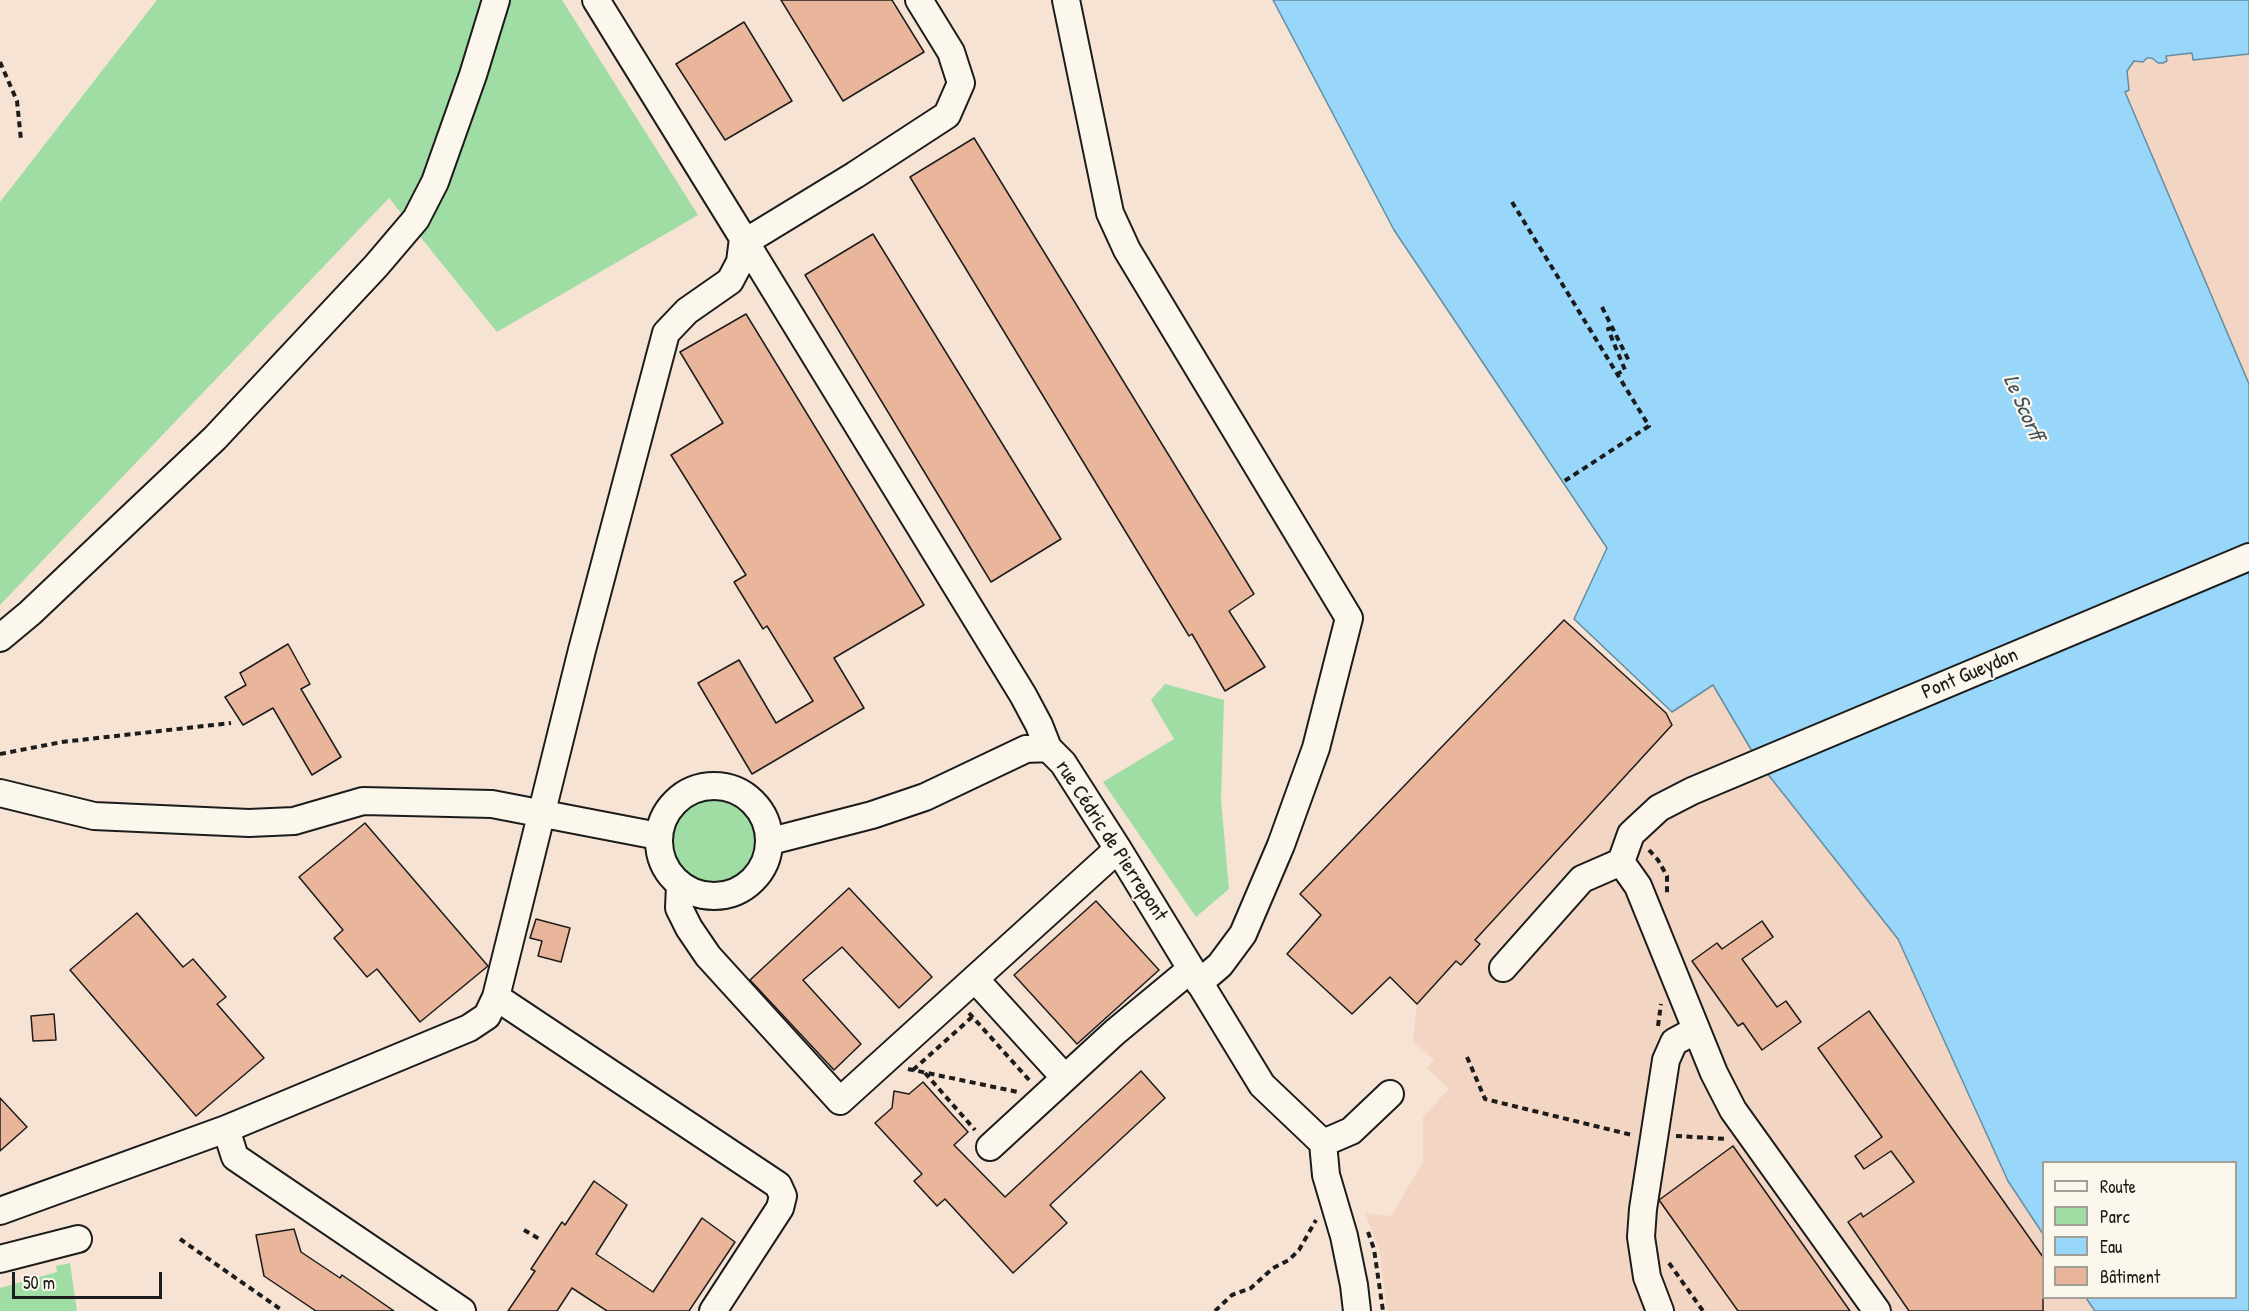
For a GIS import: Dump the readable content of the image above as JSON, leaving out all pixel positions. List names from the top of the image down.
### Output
{
  "streets": {
    "street": ["Pont Gueydon", "rue Cédric de Pierrepont"]
  },
  "water": ["Le Scorff"],
  "legend": [
    "Route",
    "Parc",
    "Eau",
    "Bâtiment"
  ],
  "scale_bar": "50 m"
}
